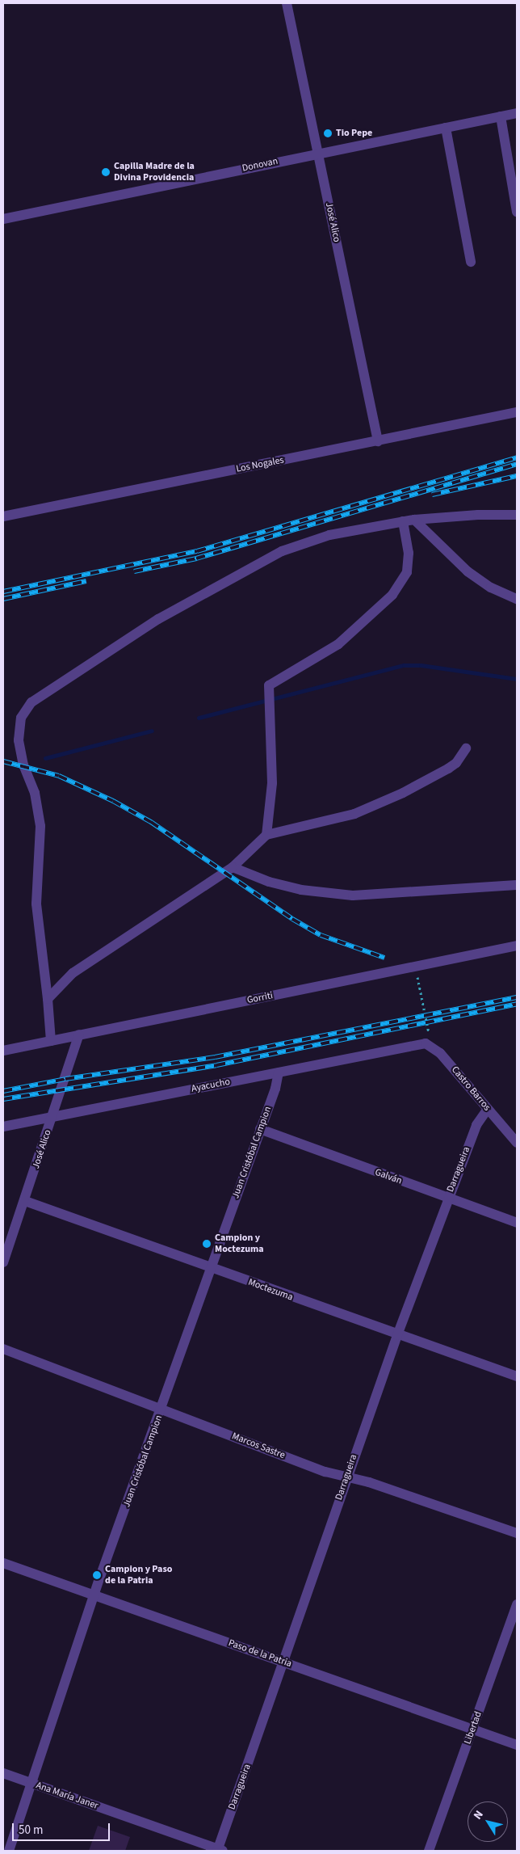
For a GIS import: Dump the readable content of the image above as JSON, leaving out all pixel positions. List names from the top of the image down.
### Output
{
  "streets": {
    "street": [
      "Donovan",
      "José Alico",
      "Los Nogales",
      "Gorriti",
      "Ayacucho",
      "Castro Barros",
      "Juan Cristóbal Campion",
      "Darragueira",
      "Galván",
      "Moctezuma",
      "Marcos Sastre",
      "Paso de la Patria",
      "Libertad",
      "Ana María Janer"
    ]
  },
  "crossings": [
    ["Donovan", "José Alico"],
    ["José Alico", "Los Nogales"],
    ["José Alico", "Gorriti"],
    ["José Alico", "Ayacucho"],
    ["José Alico", "Moctezuma"],
    ["Ayacucho", "Castro Barros"],
    ["Ayacucho", "Juan Cristóbal Campion"],
    ["Castro Barros", "Darragueira"],
    ["Juan Cristóbal Campion", "Galván"],
    ["Juan Cristóbal Campion", "Moctezuma"],
    ["Juan Cristóbal Campion", "Marcos Sastre"],
    ["Juan Cristóbal Campion", "Paso de la Patria"],
    ["Juan Cristóbal Campion", "Ana María Janer"],
    ["Darragueira", "Galván"],
    ["Darragueira", "Moctezuma"],
    ["Darragueira", "Marcos Sastre"],
    ["Darragueira", "Paso de la Patria"],
    ["Darragueira", "Ana María Janer"],
    ["Paso de la Patria", "Libertad"]
  ],
  "places": [
    "Tio Pepe",
    "Capilla Madre de la Divina Providencia",
    "Campion y Moctezuma",
    "Campion y Paso de la Patria"
  ],
  "scale_bar": "50 m",
  "north": "top left"
}
